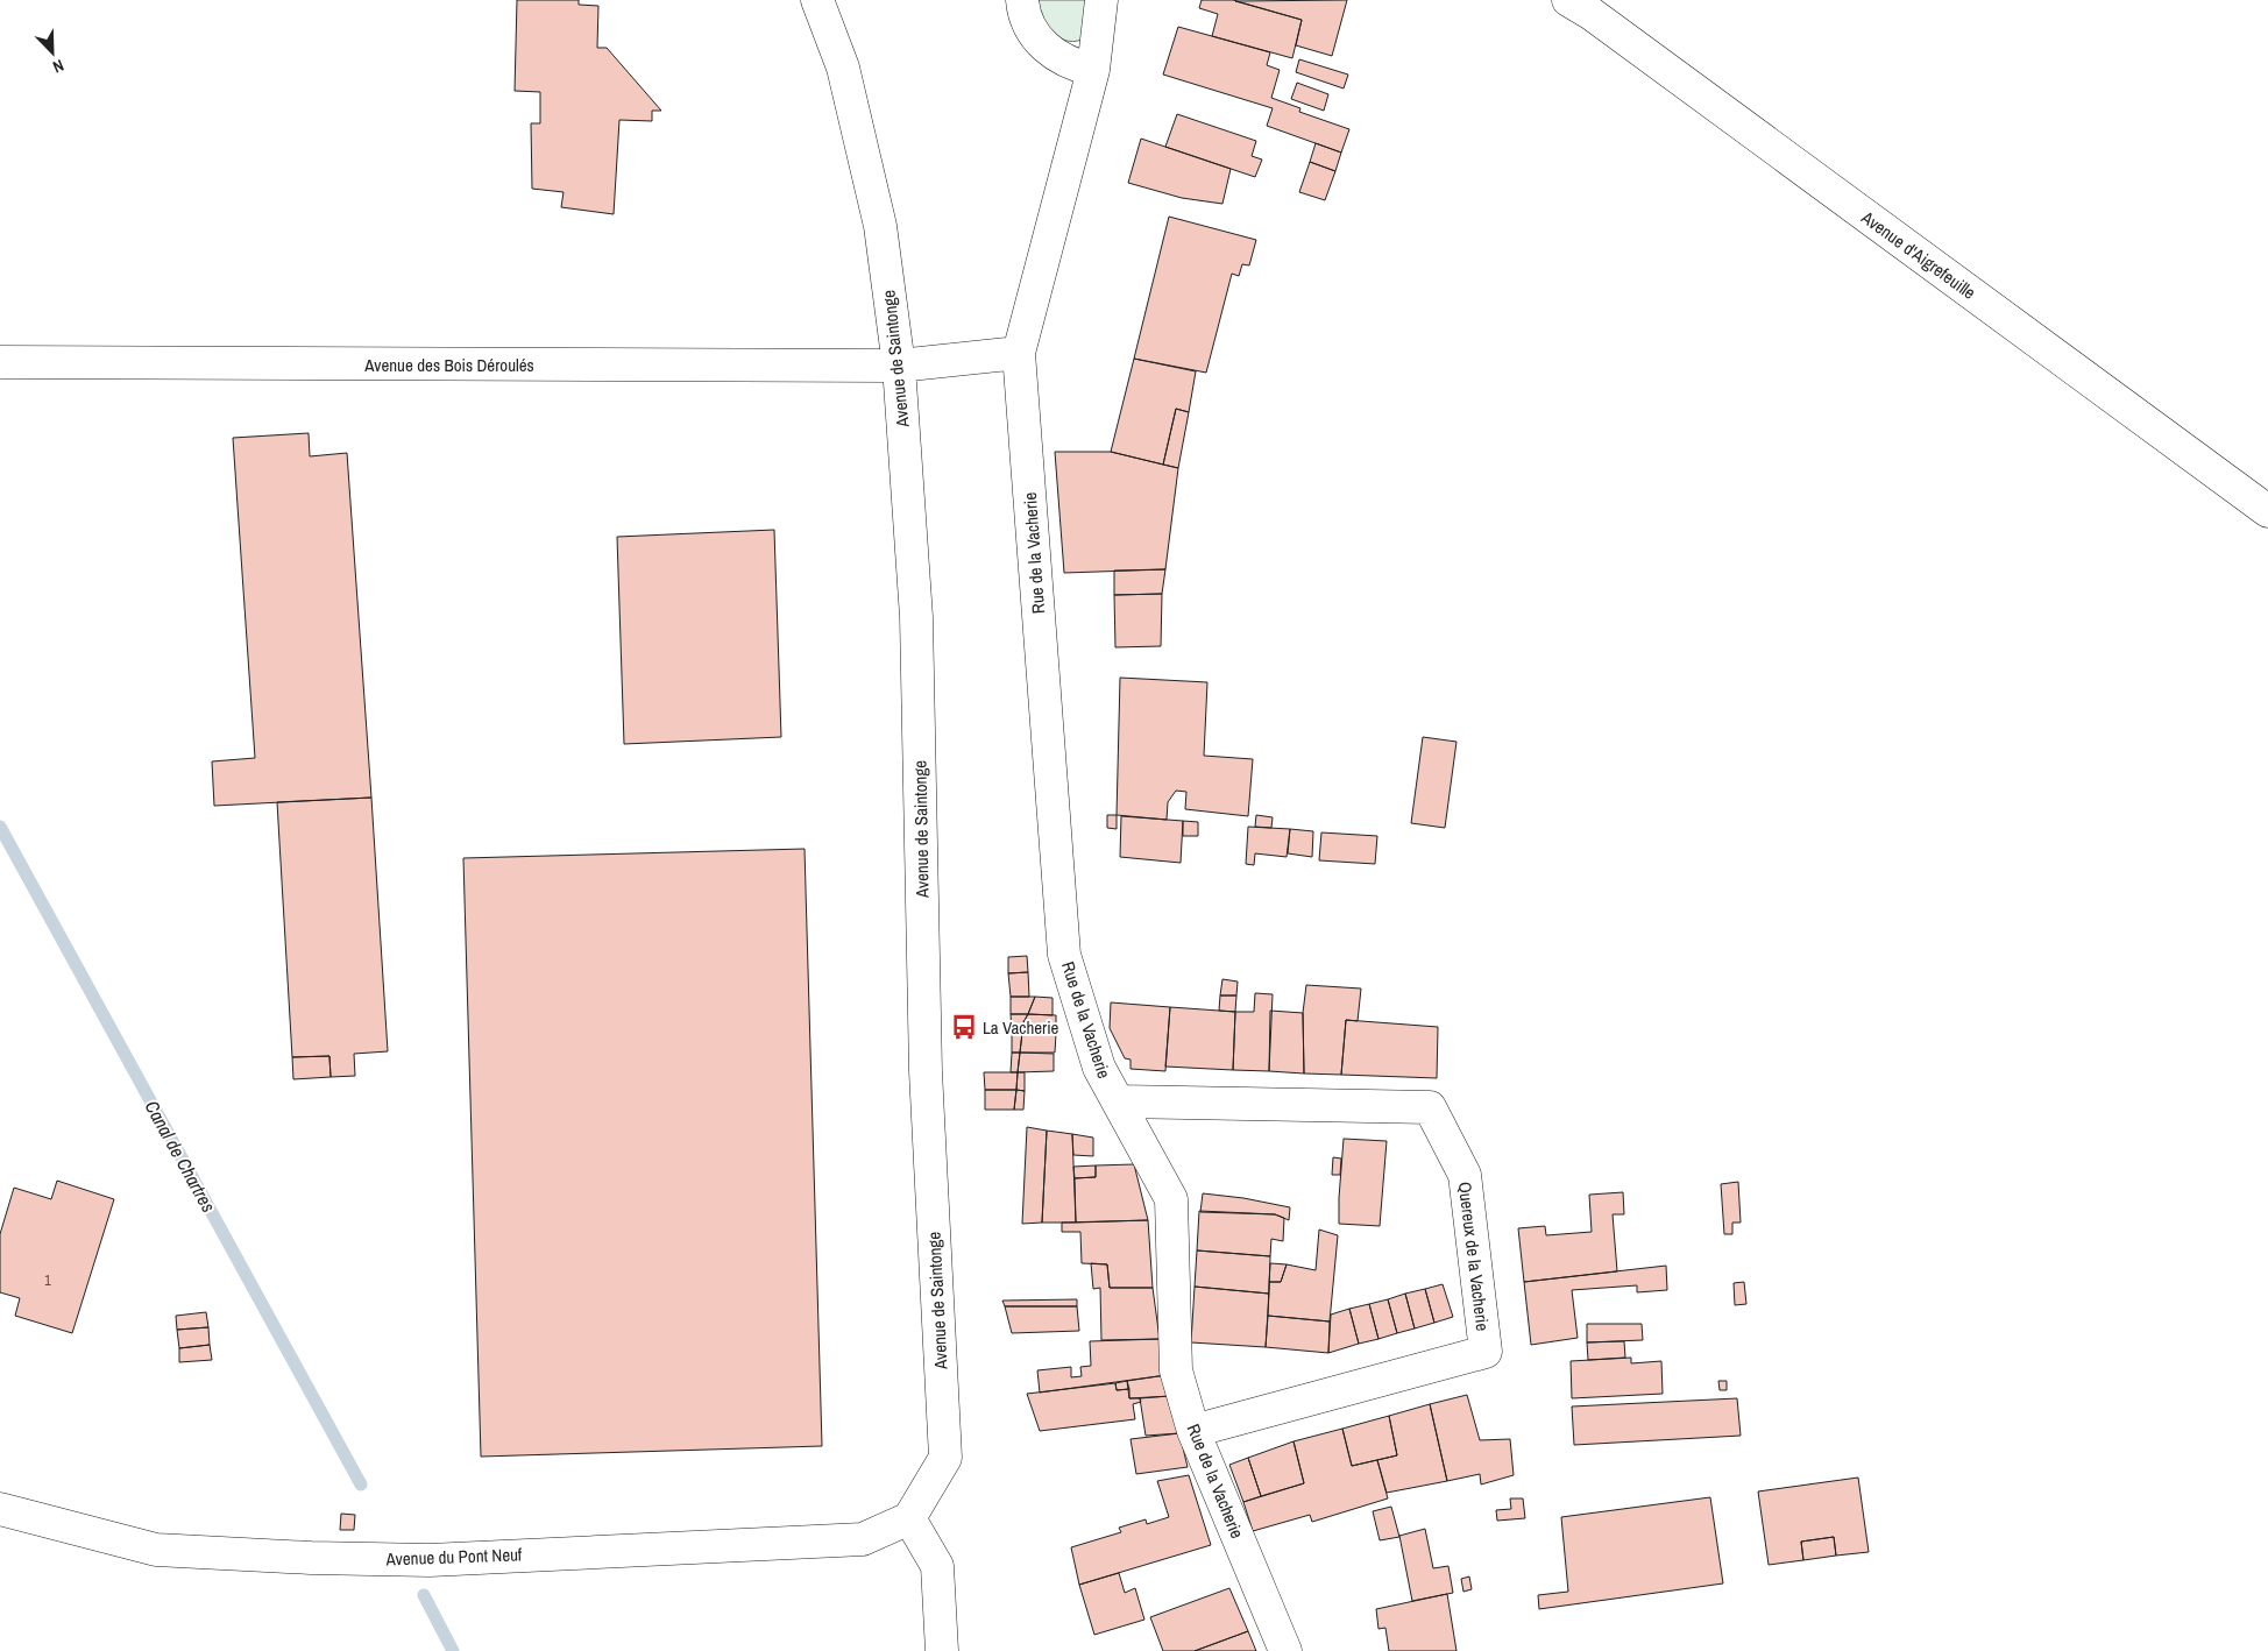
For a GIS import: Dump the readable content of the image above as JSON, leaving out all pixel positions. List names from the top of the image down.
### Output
{
  "streets": {
    "street": [
      "Avenue d'Aigrefeuille",
      "Avenue de Saintonge",
      "Avenue des Bois Déroulés",
      "Rue de la Vacherie",
      "Quereux de la Vacherie",
      "Avenue du Pont Neuf"
    ]
  },
  "crossings": [
    ["Avenue de Saintonge", "Avenue des Bois Déroulés"],
    ["Avenue de Saintonge", "Avenue du Pont Neuf"],
    ["Rue de la Vacherie", "Quereux de la Vacherie"]
  ],
  "water": ["Canal de Chartres"],
  "places": {
    "bus stop": ["La Vacherie"]
  },
  "house_numbers": ["1"],
  "north": "bottom right"
}
